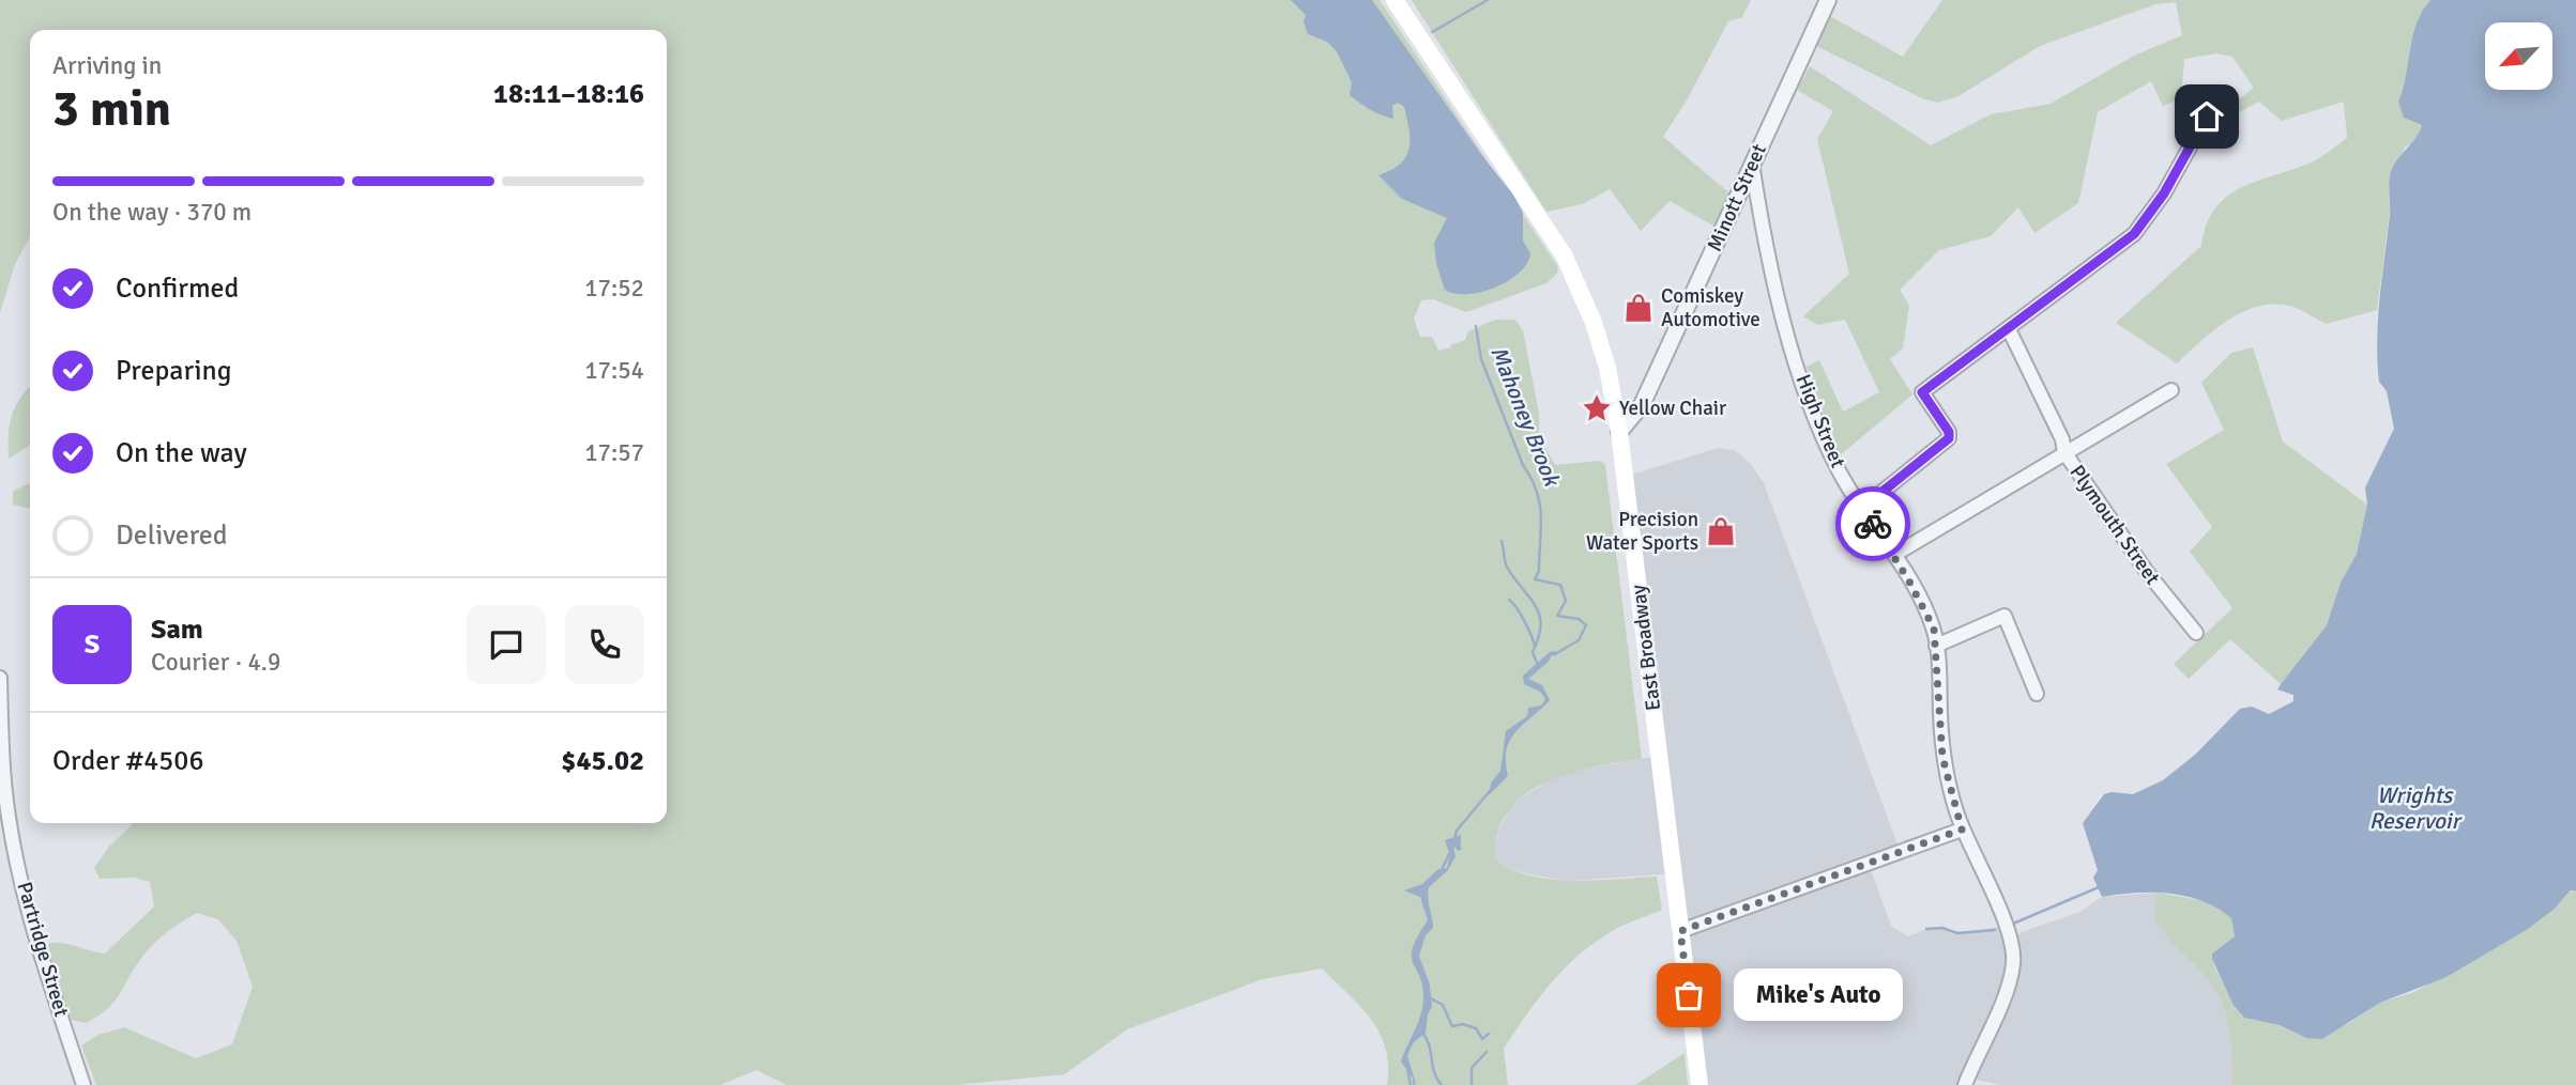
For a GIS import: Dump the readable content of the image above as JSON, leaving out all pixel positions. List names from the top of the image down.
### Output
{
  "streets": {
    "main road": ["East Broadway"],
    "street": [
      "Minott Street",
      "High Street",
      "Plymouth Street",
      "Partridge Street"
    ]
  },
  "crossings": [
    ["Minott Street", "High Street"],
    ["Minott Street", "East Broadway"]
  ],
  "water": ["Mahoney Brook", "Wrights Reservoir"],
  "places": {
    "shop": ["Comiskey Automotive", "Precision Water Sports"],
    "place": ["Yellow Chair"],
    "other": ["Mike's Auto"]
  },
  "north": "bottom left",
  "page": {
    "heading": ["3 min", "Arriving in", "18:11–18:16"],
    "panel": [
      "Sam",
      "Courier · 4.9",
      "Order #4506",
      "$45.02"
    ],
    "bar": "On the way · 370 m",
    "list": [
      ["Confirmed", "17:52"],
      ["Preparing", "17:54"],
      ["On the way", "17:57"],
      "Delivered"
    ],
    "round": "S",
    "bubble": "Mike's Auto"
  }
}
